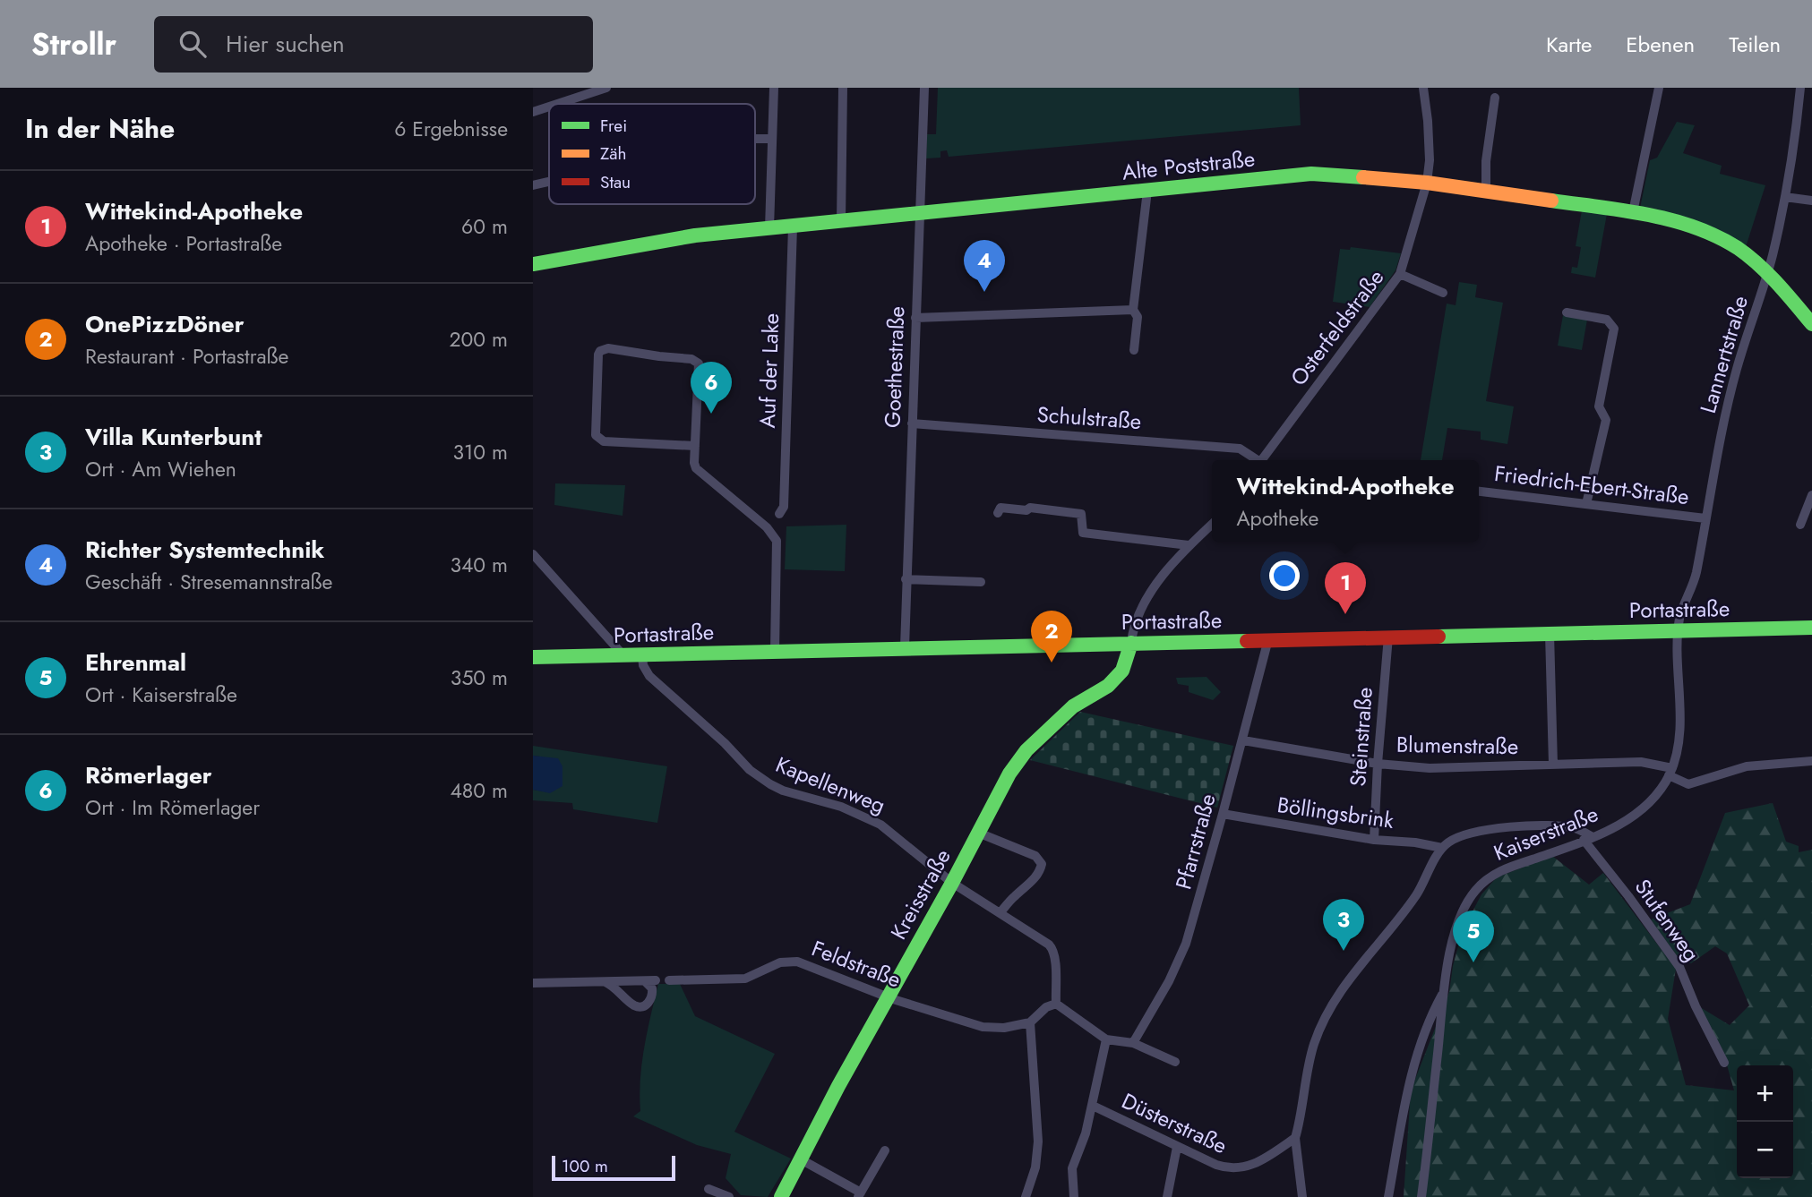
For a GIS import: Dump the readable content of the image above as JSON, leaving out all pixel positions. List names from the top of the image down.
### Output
{
  "streets": {
    "main road": ["Alte Poststraße", "Portastraße", "Kreisstraße"],
    "street": [
      "Osterfeldstraße",
      "Lannertstraße",
      "Goethestraße",
      "Auf der Lake",
      "Schulstraße",
      "Friedrich-Ebert-Straße",
      "Steinstraße",
      "Blumenstraße",
      "Kapellenweg",
      "Böllingsbrink",
      "Kaiserstraße",
      "Pfarrstraße",
      "Stufenweg",
      "Feldstraße",
      "Düsterstraße"
    ]
  },
  "crossings": [
    ["Alte Poststraße", "Osterfeldstraße"],
    ["Alte Poststraße", "Lannertstraße"],
    ["Alte Poststraße", "Goethestraße"],
    ["Alte Poststraße", "Auf der Lake"],
    ["Lannertstraße", "Friedrich-Ebert-Straße"],
    ["Lannertstraße", "Portastraße"],
    ["Lannertstraße", "Kaiserstraße"],
    ["Goethestraße", "Schulstraße"],
    ["Goethestraße", "Portastraße"],
    ["Portastraße", "Steinstraße"],
    ["Portastraße", "Kapellenweg"],
    ["Portastraße", "Kaiserstraße"],
    ["Portastraße", "Pfarrstraße"],
    ["Portastraße", "Kreisstraße"],
    ["Steinstraße", "Blumenstraße"],
    ["Steinstraße", "Böllingsbrink"],
    ["Blumenstraße", "Kaiserstraße"],
    ["Blumenstraße", "Pfarrstraße"],
    ["Kapellenweg", "Kreisstraße"],
    ["Böllingsbrink", "Pfarrstraße"],
    ["Kaiserstraße", "Stufenweg"],
    ["Kreisstraße", "Feldstraße"]
  ],
  "legend": ["Frei", "Zäh", "Stau"],
  "scale_bar": "100 m",
  "page": {
    "header": "Strollr",
    "search": "Hier suchen",
    "nav": ["Karte", "Ebenen", "Teilen"],
    "heading": ["In der Nähe", "6 Ergebnisse"],
    "list": [
      {
        "mark": "1",
        "name": "Wittekind-Apotheke",
        "note": "Apotheke · Portastraße",
        "value": "60 m"
      },
      {
        "mark": "2",
        "name": "OnePizzDöner",
        "note": "Restaurant · Portastraße",
        "value": "200 m"
      },
      {
        "mark": "3",
        "name": "Villa Kunterbunt",
        "note": "Ort · Am Wiehen",
        "value": "310 m"
      },
      {
        "mark": "4",
        "name": "Richter Systemtechnik",
        "note": "Geschäft · Stresemannstraße",
        "value": "340 m"
      },
      {
        "mark": "5",
        "name": "Ehrenmal",
        "note": "Ort · Kaiserstraße",
        "value": "350 m"
      },
      {
        "mark": "6",
        "name": "Römerlager",
        "note": "Ort · Im Römerlager",
        "value": "480 m"
      }
    ],
    "pins": [
      "4",
      "6",
      "1",
      "2",
      "3",
      "5"
    ],
    "popup": ["Wittekind-Apotheke", "Apotheke"],
    "map_buttons": ["+", "−"],
    "scale": "100 m"
  }
}
